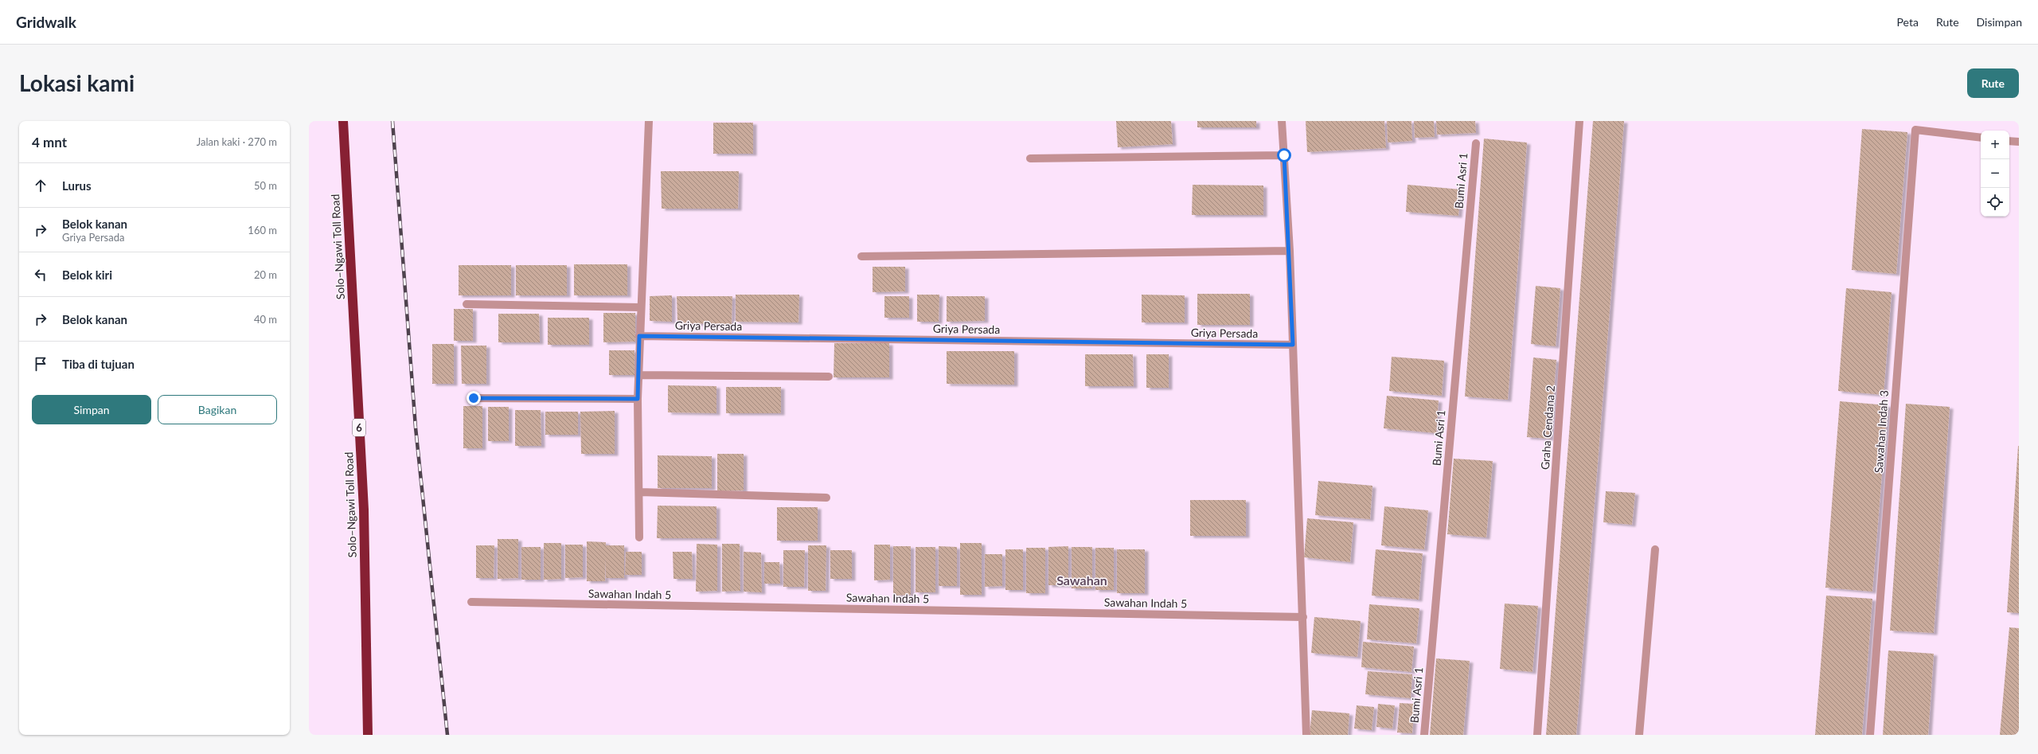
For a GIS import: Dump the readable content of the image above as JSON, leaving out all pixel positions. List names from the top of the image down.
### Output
{
  "streets": {
    "highway": ["Solo–Ngawi Toll Road", "6"],
    "street": [
      "Bumi Asri 1",
      "Griya Persada",
      "Graha Cendana 2",
      "Sawahan Indah 3",
      "Sawahan Indah 5"
    ]
  },
  "districts": ["Sawahan"],
  "page": {
    "header": "Gridwalk",
    "nav": ["Peta", "Rute", "Disimpan"],
    "buttons": [
      "Rute",
      ["Simpan", "Bagikan"]
    ],
    "title": "Lokasi kami",
    "heading": ["4 mnt", "Jalan kaki · 270 m"],
    "map_buttons": ["+", "−"],
    "list": [
      ["Lurus", "50 m"],
      ["Belok kanan", "Griya Persada", "160 m"],
      ["Belok kiri", "20 m"],
      ["Belok kanan", "40 m"],
      "Tiba di tujuan"
    ]
  }
}
